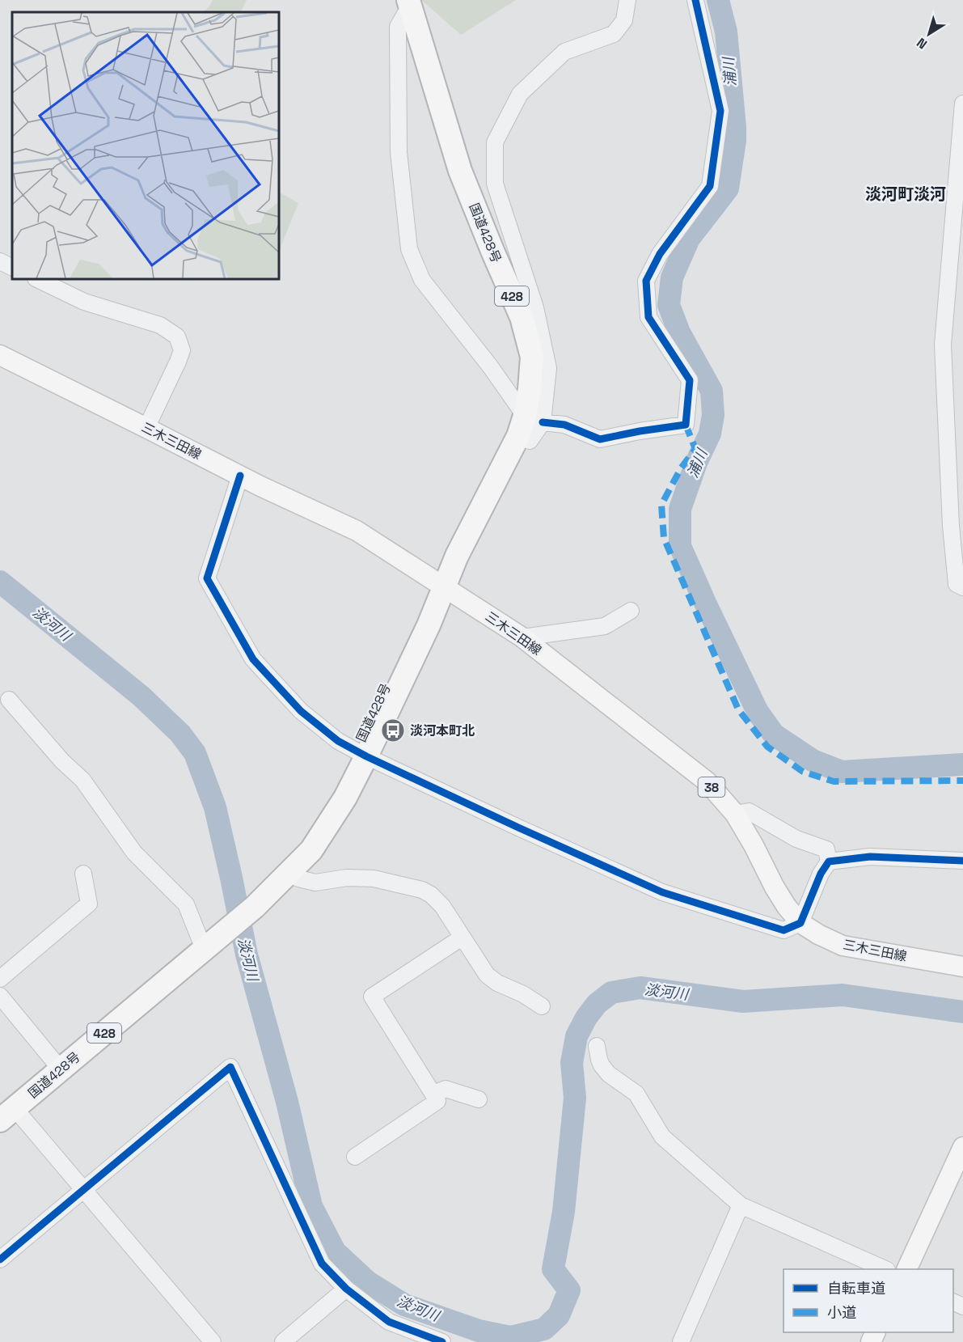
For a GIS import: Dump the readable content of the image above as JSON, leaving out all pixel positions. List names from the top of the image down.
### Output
{
  "streets": {
    "highway": ["国道428号", "428"],
    "main road": ["三木三田線", "38"]
  },
  "crossings": [
    ["国道428号", "三木三田線"]
  ],
  "districts": ["淡河町淡河"],
  "water": ["浦川", "淡河川"],
  "places": {
    "bus stop": ["淡河本町北"]
  },
  "legend": ["自転車道", "小道"],
  "north": "bottom left"
}
